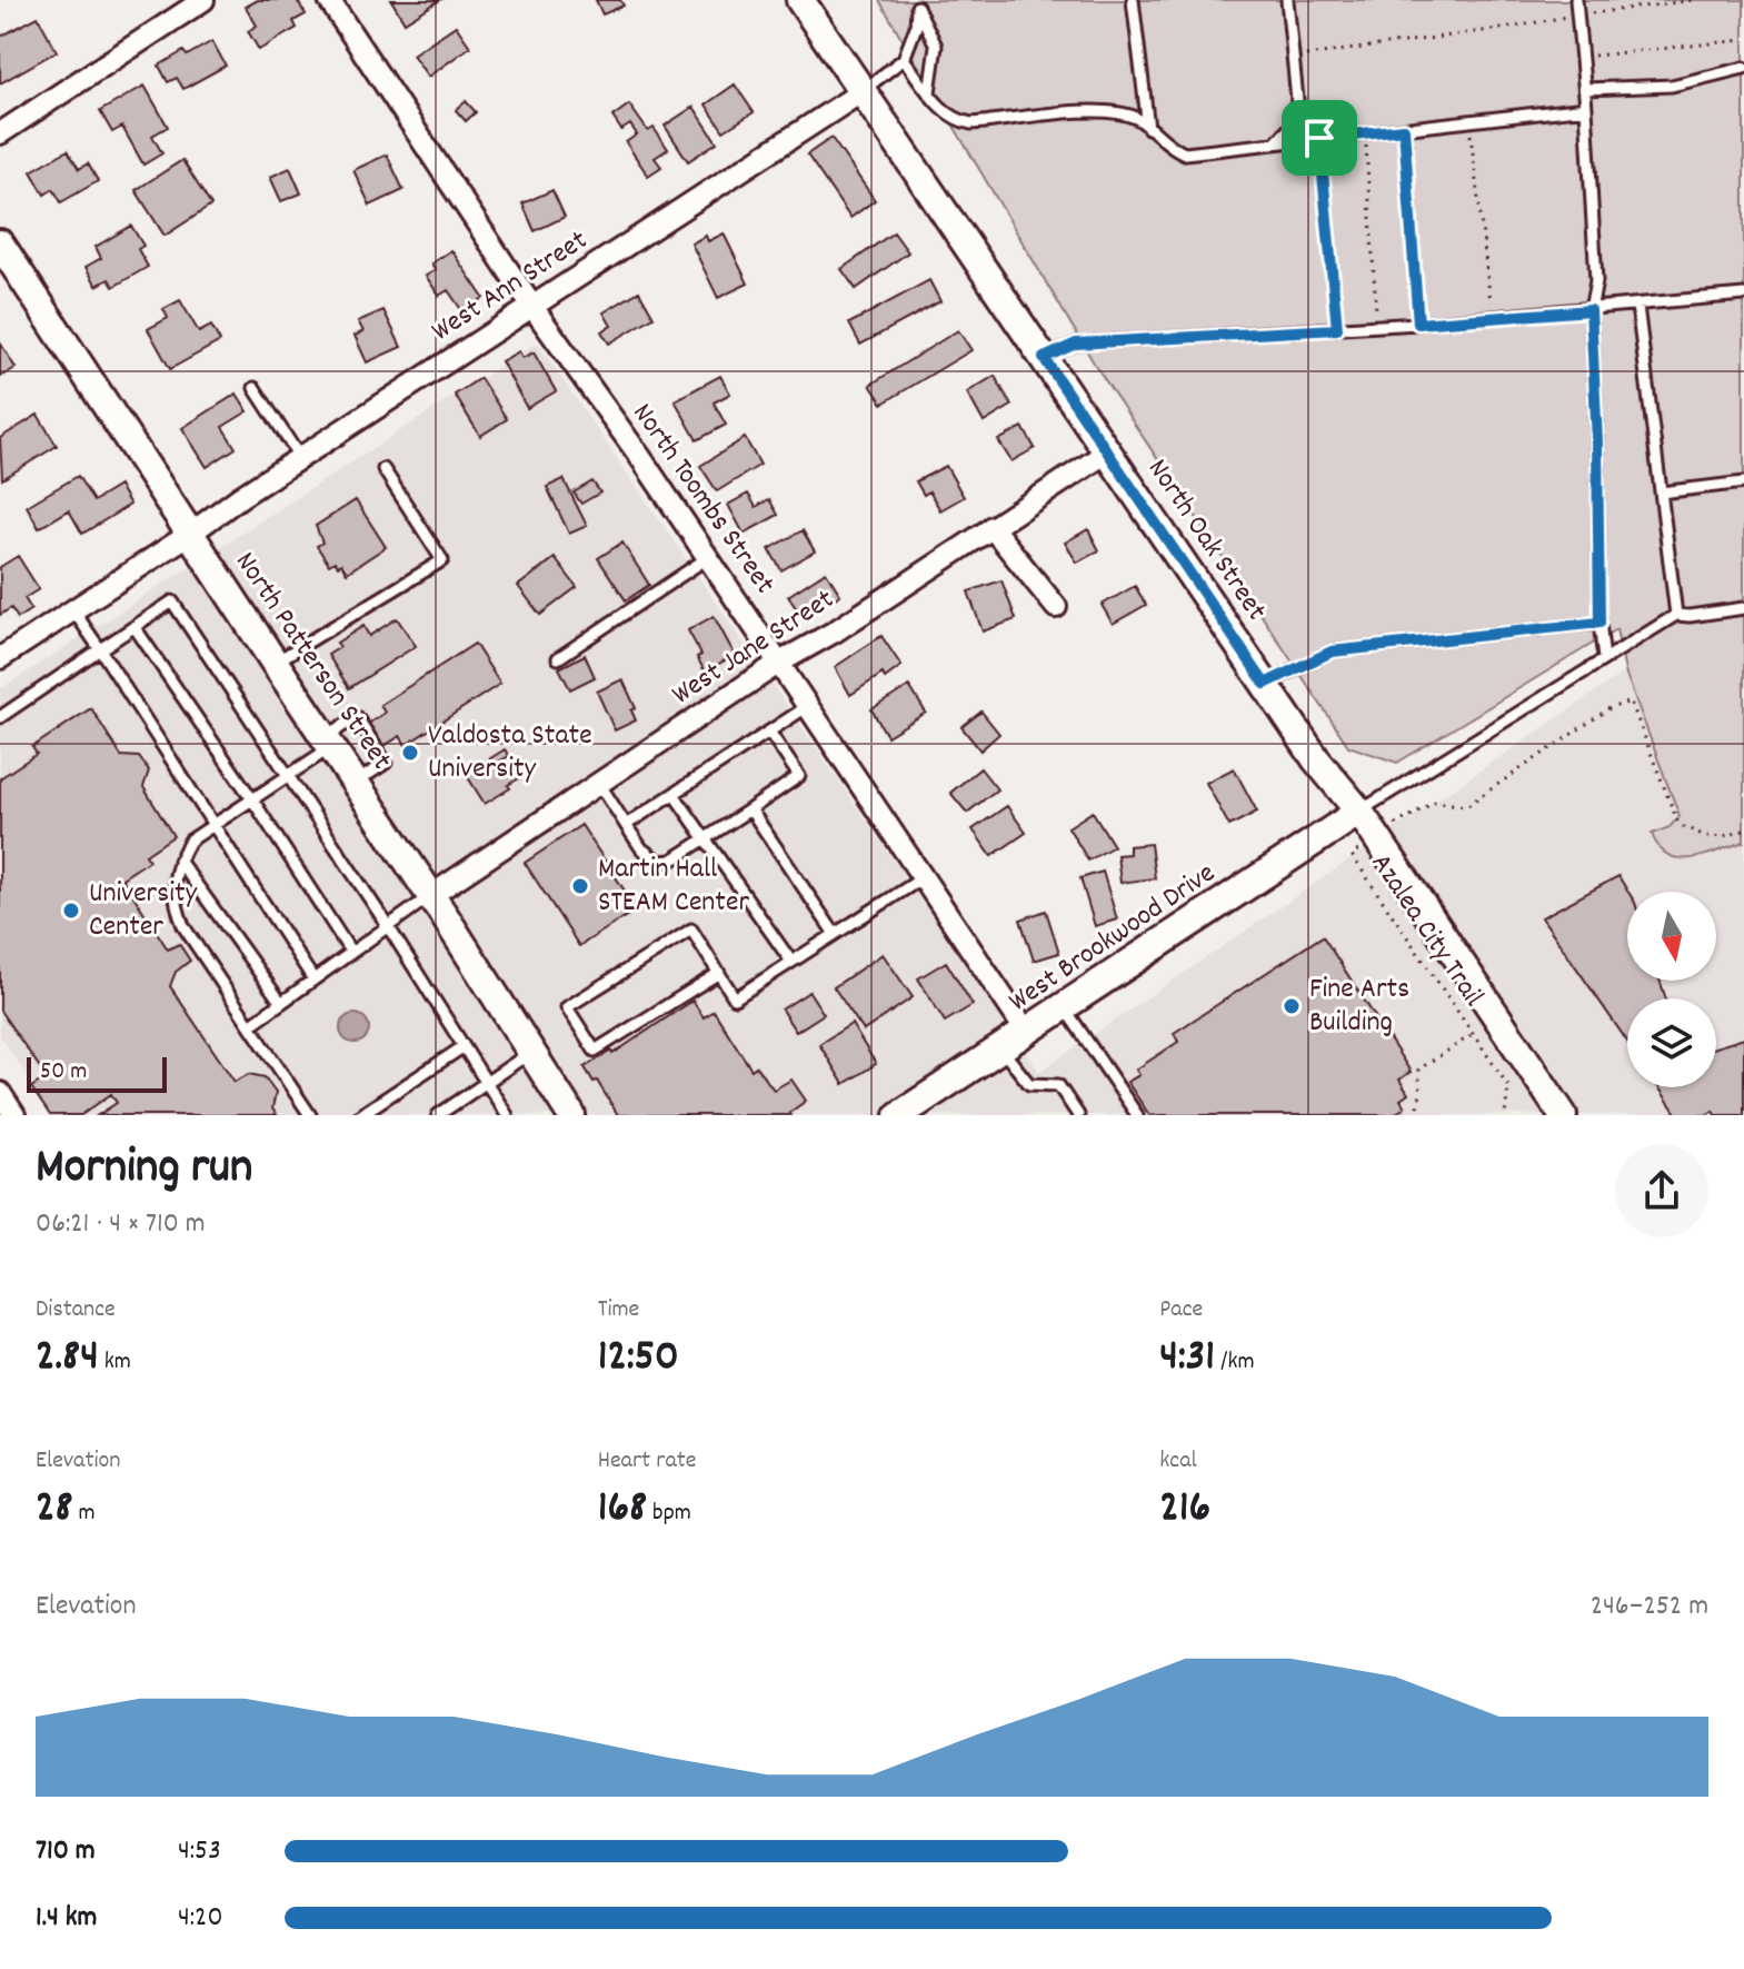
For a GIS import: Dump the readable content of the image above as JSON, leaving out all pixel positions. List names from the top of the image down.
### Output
{
  "streets": {
    "main road": ["North Oak Street", "North Patterson Street", "West Brookwood Drive"],
    "street": ["West Ann Street", "North Toombs Street", "West Jane Street"],
    "path": ["Azalea City Trail"]
  },
  "crossings": [
    ["West Ann Street", "North Toombs Street"],
    ["West Ann Street", "North Oak Street"],
    ["West Ann Street", "North Patterson Street"],
    ["North Toombs Street", "West Jane Street"],
    ["North Toombs Street", "West Brookwood Drive"],
    ["North Oak Street", "West Jane Street"],
    ["North Oak Street", "Azalea City Trail"],
    ["North Oak Street", "West Brookwood Drive"],
    ["West Jane Street", "North Patterson Street"]
  ],
  "places": [
    "Valdosta State University",
    "Martin Hall STEAM Center",
    "University Center",
    "Fine Arts Building"
  ],
  "scale_bar": "50 m",
  "north": "bottom",
  "page": {
    "scale": "50 m",
    "heading": ["Morning run", "06:21 · 4 × 710 m"],
    "stats": [
      ["Distance", "2.84 km"],
      ["Time", "12:50"],
      ["Pace", "4:31 /km"],
      ["Elevation", "28 m"],
      ["Heart rate", "168 bpm"],
      ["kcal", "216"]
    ],
    "chart": ["Elevation", "246–252 m"],
    "list": [
      {
        "name": "710 m",
        "note": "4:53"
      },
      {
        "name": "1.4 km",
        "note": "4:20"
      }
    ]
  }
}
